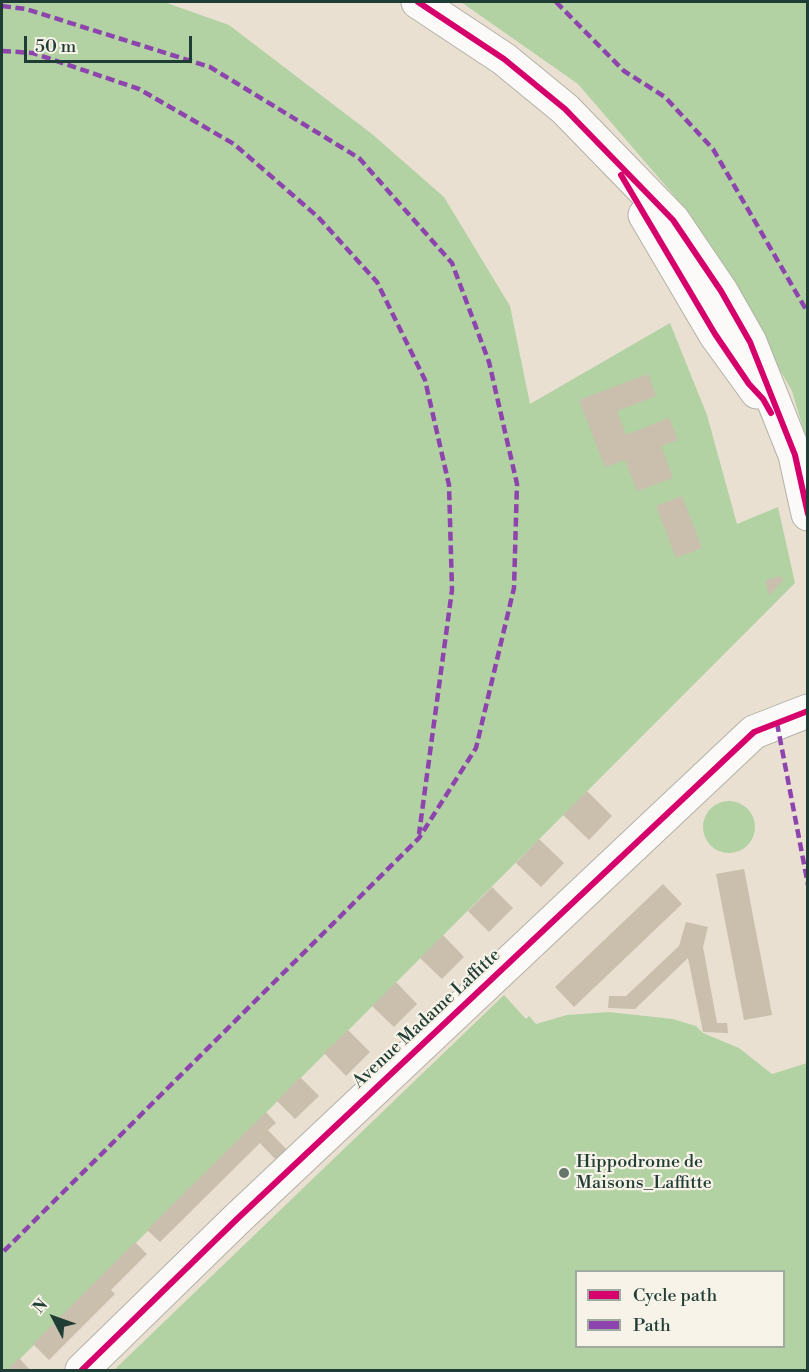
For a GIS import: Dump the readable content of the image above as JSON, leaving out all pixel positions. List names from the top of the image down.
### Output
{
  "streets": {
    "street": ["Avenue Madame Laffitte"]
  },
  "places": ["Hippodrome de Maisons_Laffitte"],
  "legend": ["Cycle path", "Path"],
  "scale_bar": "50 m",
  "north": "top left"
}
